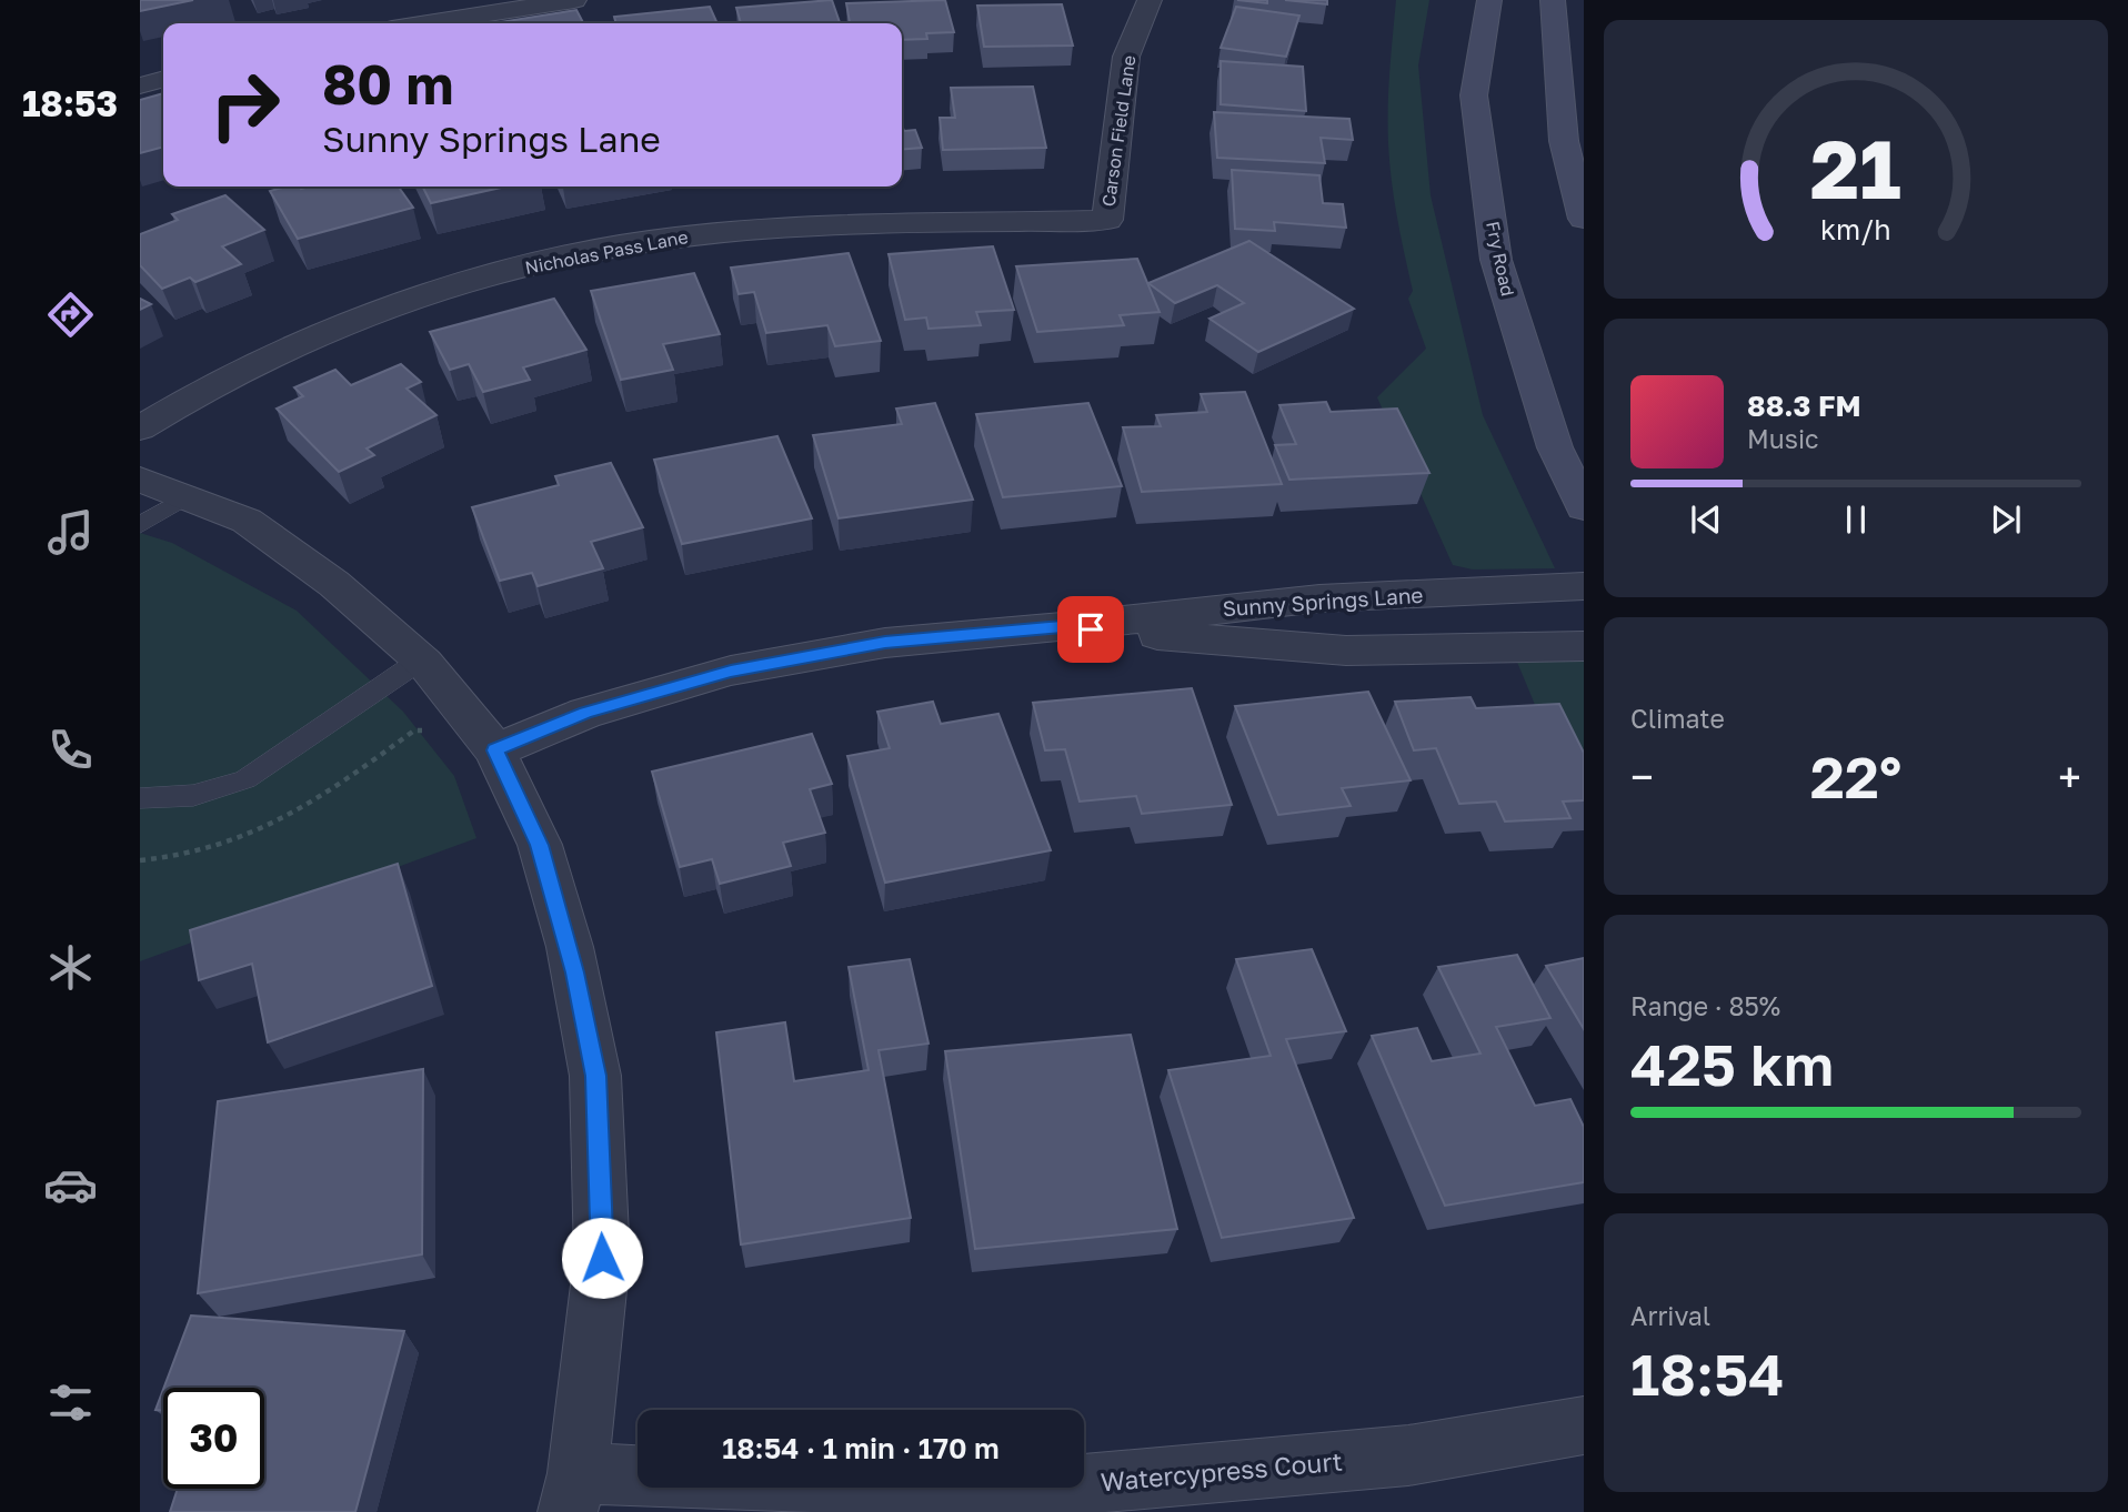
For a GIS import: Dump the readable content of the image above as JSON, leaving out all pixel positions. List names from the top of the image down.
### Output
{
  "streets": {
    "main road": ["Fry Road"],
    "street": [
      "Carson Field Lane",
      "Nicholas Pass Lane",
      "Sunny Springs Lane",
      "Watercypress Court"
    ]
  },
  "crossings": [
    ["Carson Field Lane", "Nicholas Pass Lane"]
  ],
  "page": {
    "tabs": "18:53",
    "turn": ["80 m", "Sunny Springs Lane"],
    "song": ["88.3 FM", "Music"],
    "tile": [
      "Climate",
      ["Range · 85%", "425 km"],
      ["Arrival", "18:54"]
    ],
    "heat": ["−", "22°", "+"],
    "limit": "30",
    "trip": "18:54 · 1 min · 170 m",
    "gauge": ["21", "km/h"]
  }
}
